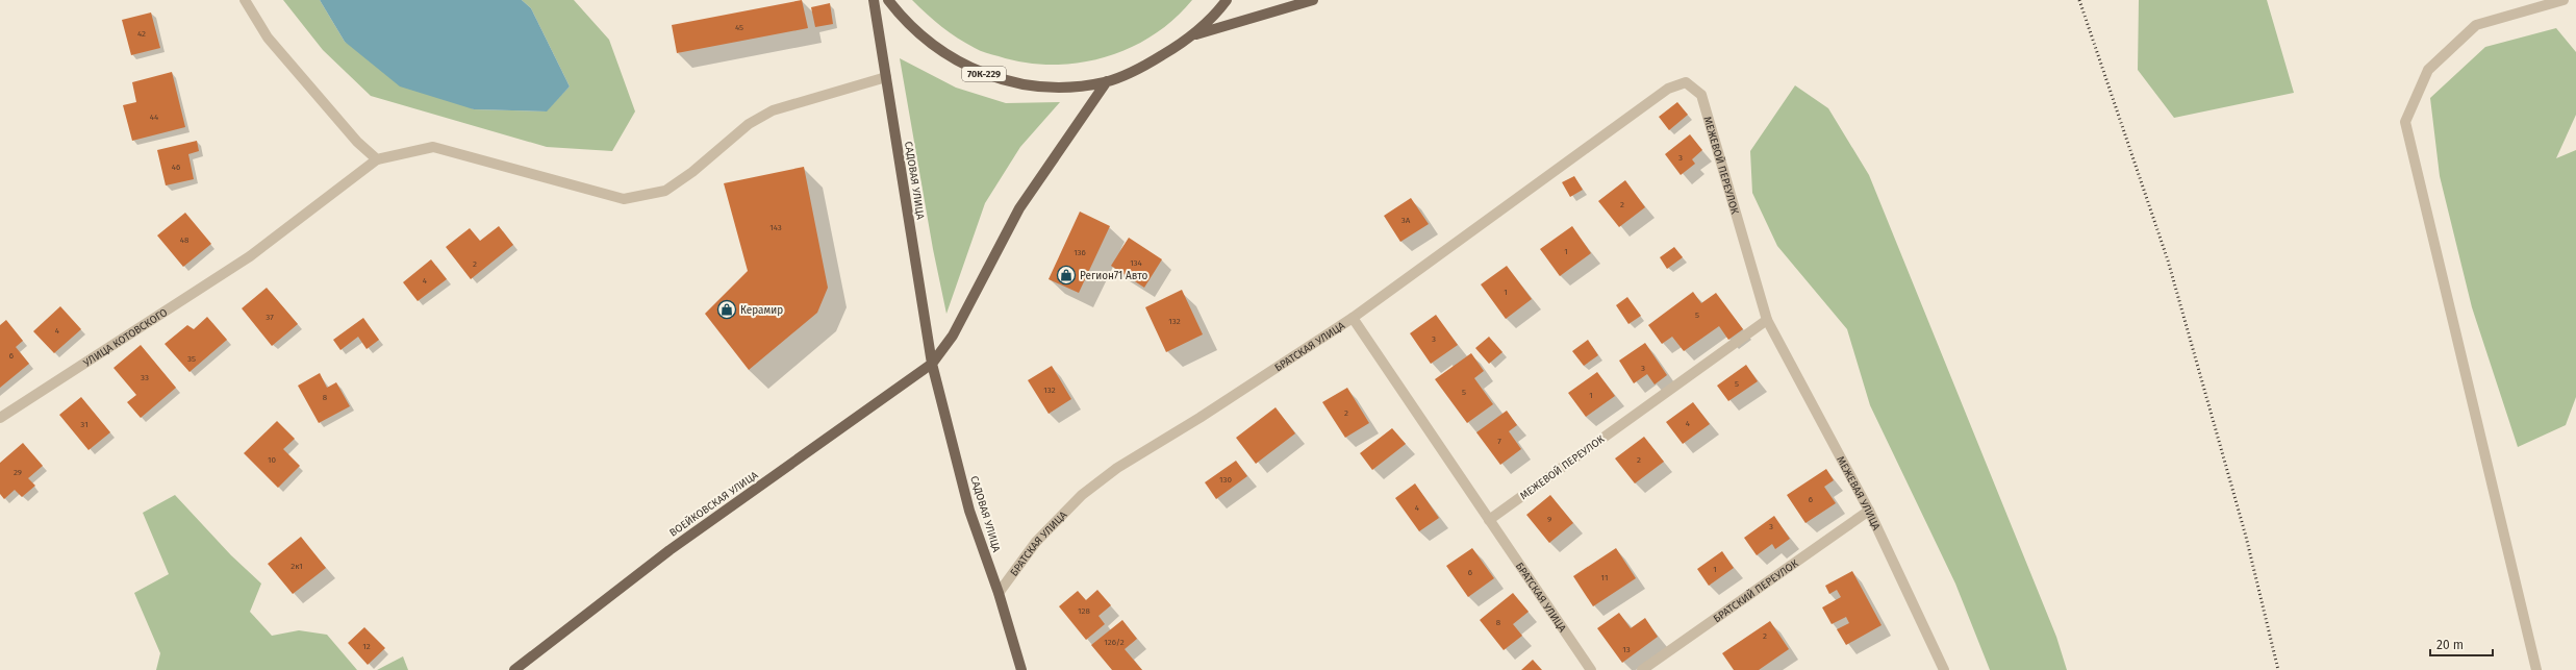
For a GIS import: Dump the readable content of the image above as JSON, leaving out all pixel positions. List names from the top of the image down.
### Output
{
  "streets": {
    "main road": ["70К-229", "САДОВАЯ УЛИЦА", "ВОЕЙКОВСКАЯ УЛИЦА"],
    "street": [
      "МЕЖЕВОЙ ПЕРЕУЛОК",
      "УЛИЦА КОТОВСКОГО",
      "БРАТСКАЯ УЛИЦА",
      "МЕЖЕВАЯ УЛИЦА",
      "БРАТСКИЙ ПЕРЕУЛОК"
    ]
  },
  "crossings": [
    ["МЕЖЕВОЙ ПЕРЕУЛОК", "БРАТСКАЯ УЛИЦА"],
    ["МЕЖЕВОЙ ПЕРЕУЛОК", "МЕЖЕВАЯ УЛИЦА"],
    ["САДОВАЯ УЛИЦА", "БРАТСКАЯ УЛИЦА"],
    ["САДОВАЯ УЛИЦА", "ВОЕЙКОВСКАЯ УЛИЦА"],
    ["МЕЖЕВАЯ УЛИЦА", "БРАТСКИЙ ПЕРЕУЛОК"]
  ],
  "places": {
    "shop": ["Регион71 Авто", "Керамир"]
  },
  "house_numbers": [
    "45",
    "42",
    "44",
    "3",
    "46",
    "2",
    "3А",
    "143",
    "48",
    "1",
    "136",
    "134",
    "2",
    "4",
    "1",
    "5",
    "37",
    "132",
    "4",
    "3",
    "6",
    "35",
    "3",
    "33",
    "5",
    "132",
    "5",
    "1",
    "8",
    "2",
    "4",
    "31",
    "7",
    "10",
    "2",
    "29",
    "130",
    "6",
    "4",
    "9",
    "3",
    "2к1",
    "1",
    "6",
    "11",
    "128",
    "8",
    "2",
    "126/2",
    "12",
    "13"
  ],
  "scale_bar": "20 m"
}
